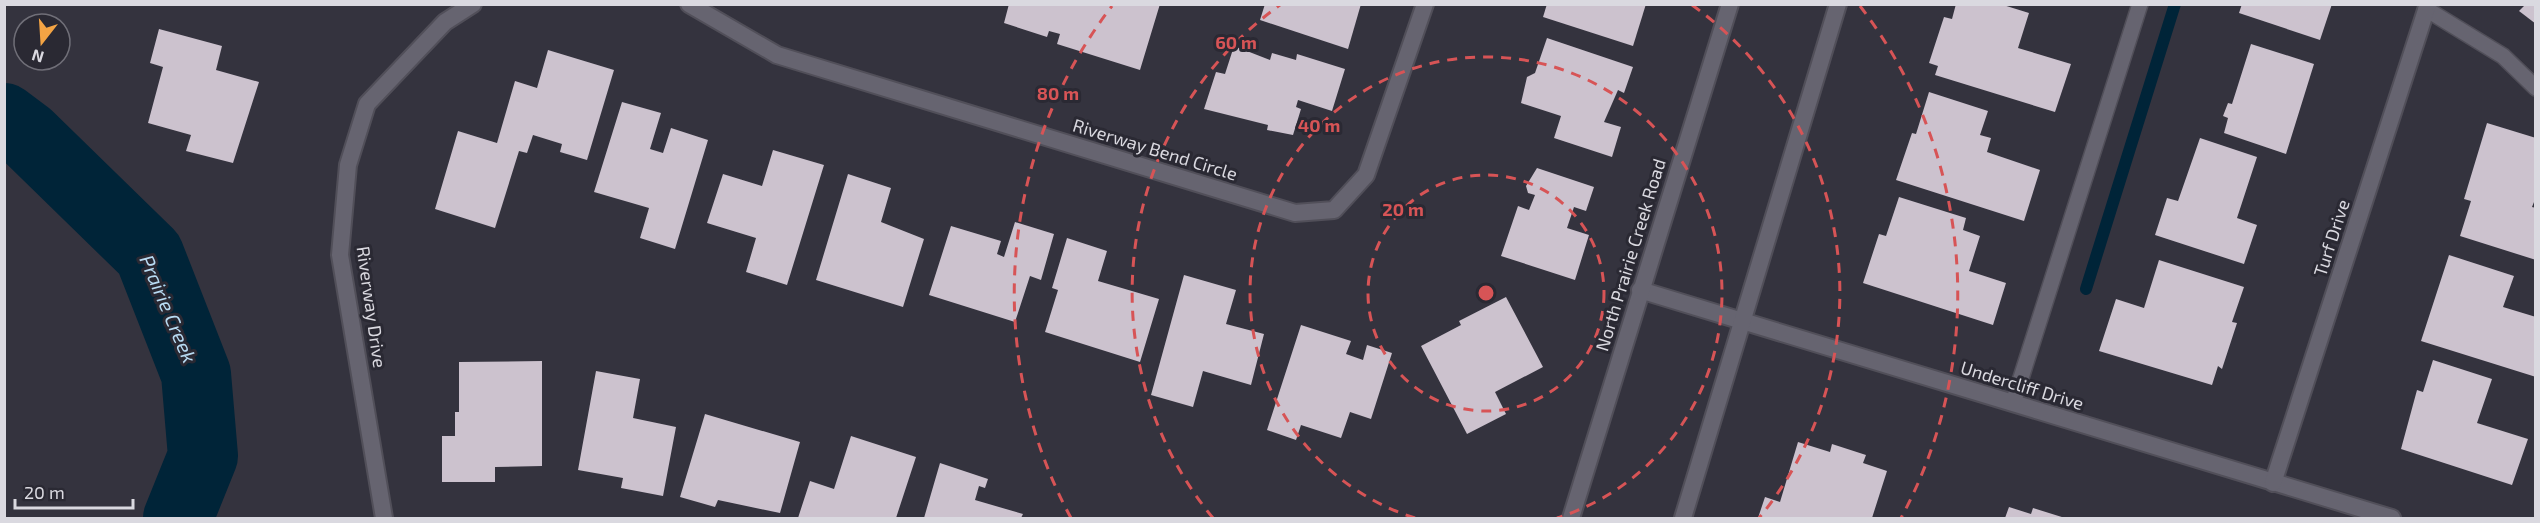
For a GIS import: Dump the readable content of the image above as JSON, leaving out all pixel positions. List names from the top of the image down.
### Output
{
  "streets": {
    "street": [
      "Riverway Bend Circle",
      "Turf Drive",
      "North Prairie Creek Road",
      "Riverway Drive",
      "Undercliff Drive"
    ]
  },
  "crossings": [
    ["Turf Drive", "Undercliff Drive"],
    ["North Prairie Creek Road", "Undercliff Drive"]
  ],
  "water": ["Prairie Creek"],
  "scale_bar": "20 m",
  "north": "bottom",
  "rings": [
    "60 m",
    "80 m",
    "40 m",
    "20 m"
  ]
}
